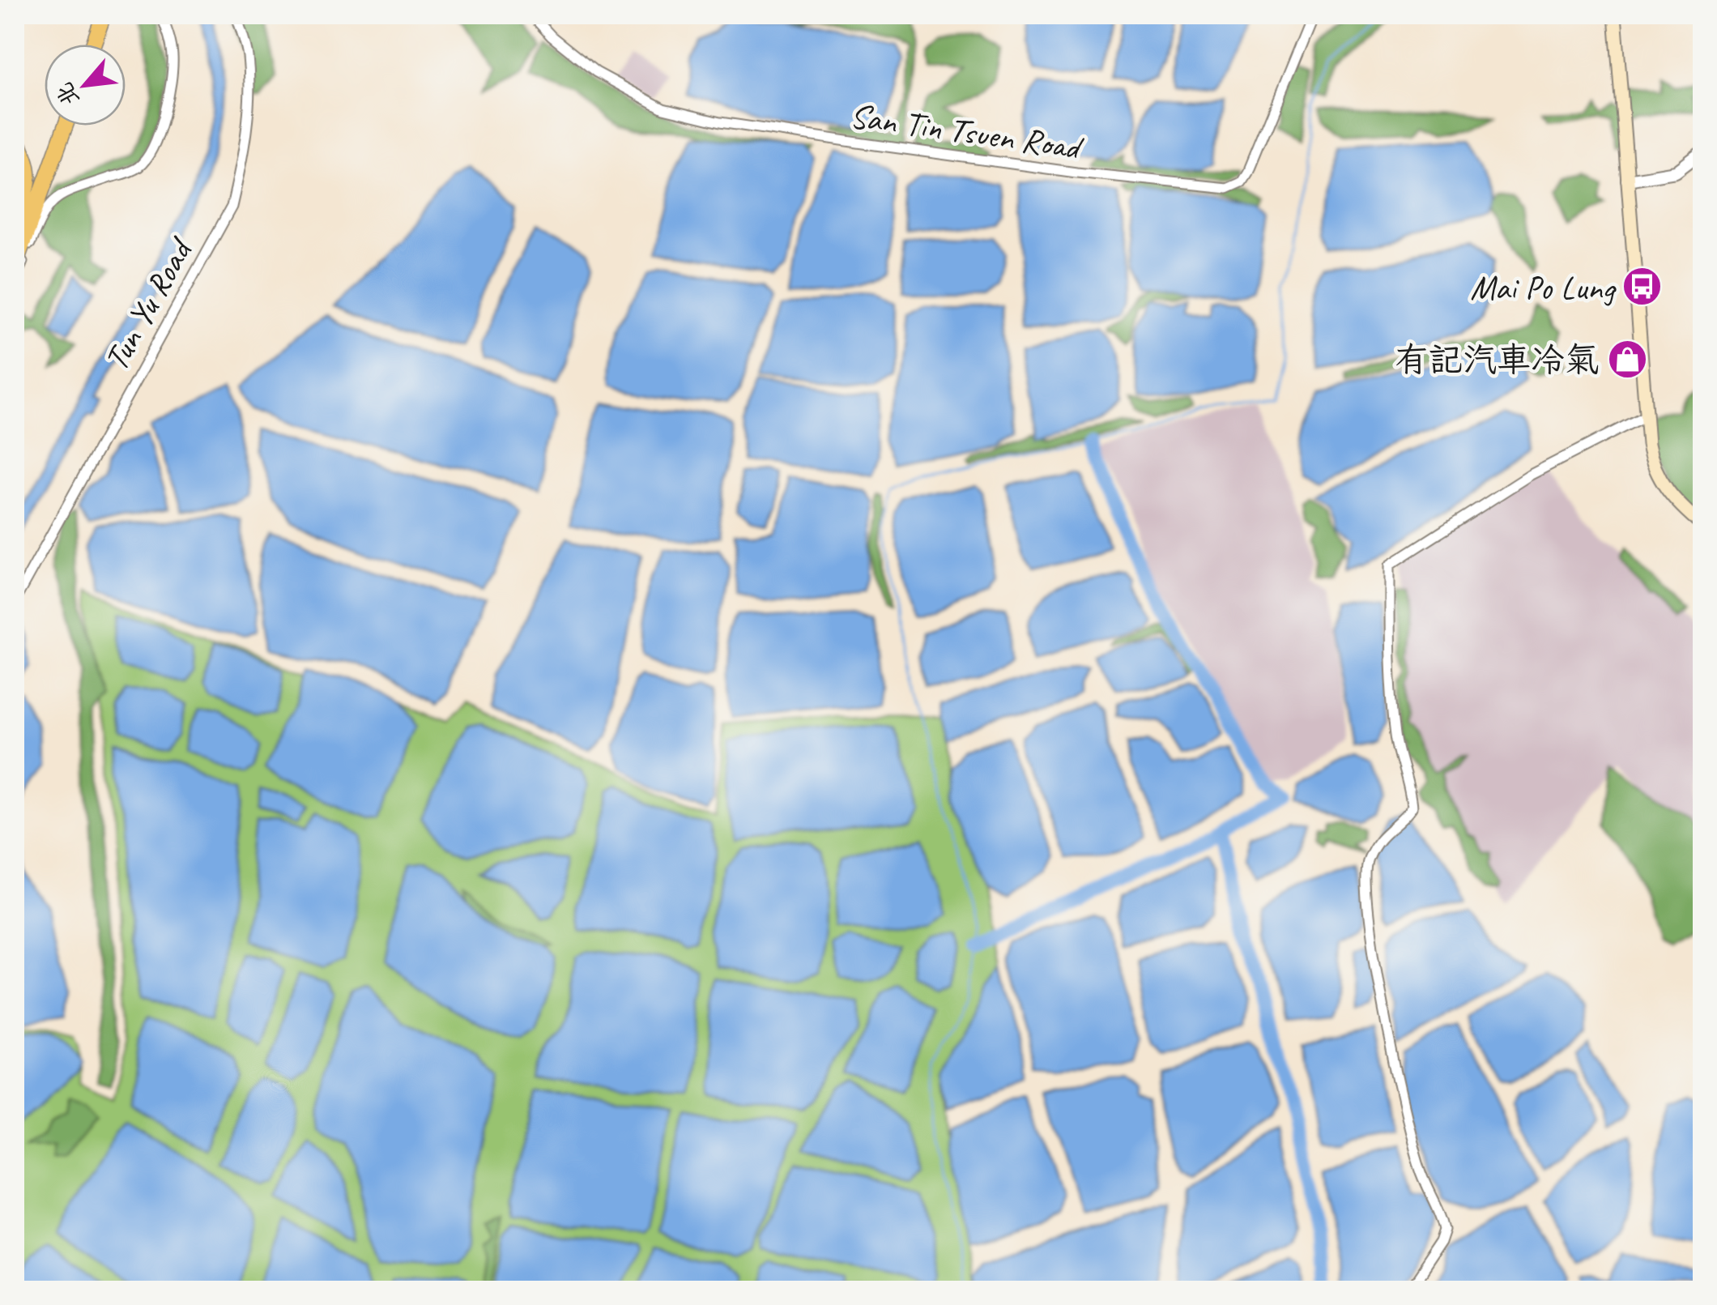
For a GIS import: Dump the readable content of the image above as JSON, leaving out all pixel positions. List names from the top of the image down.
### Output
{
  "streets": {
    "street": ["San Tin Tsuen Road", "Tun Yu Road"]
  },
  "places": {
    "bus stop": ["Mai Po Lung"],
    "shop": ["有記汽車冷氣"]
  },
  "north": "bottom left"
}
